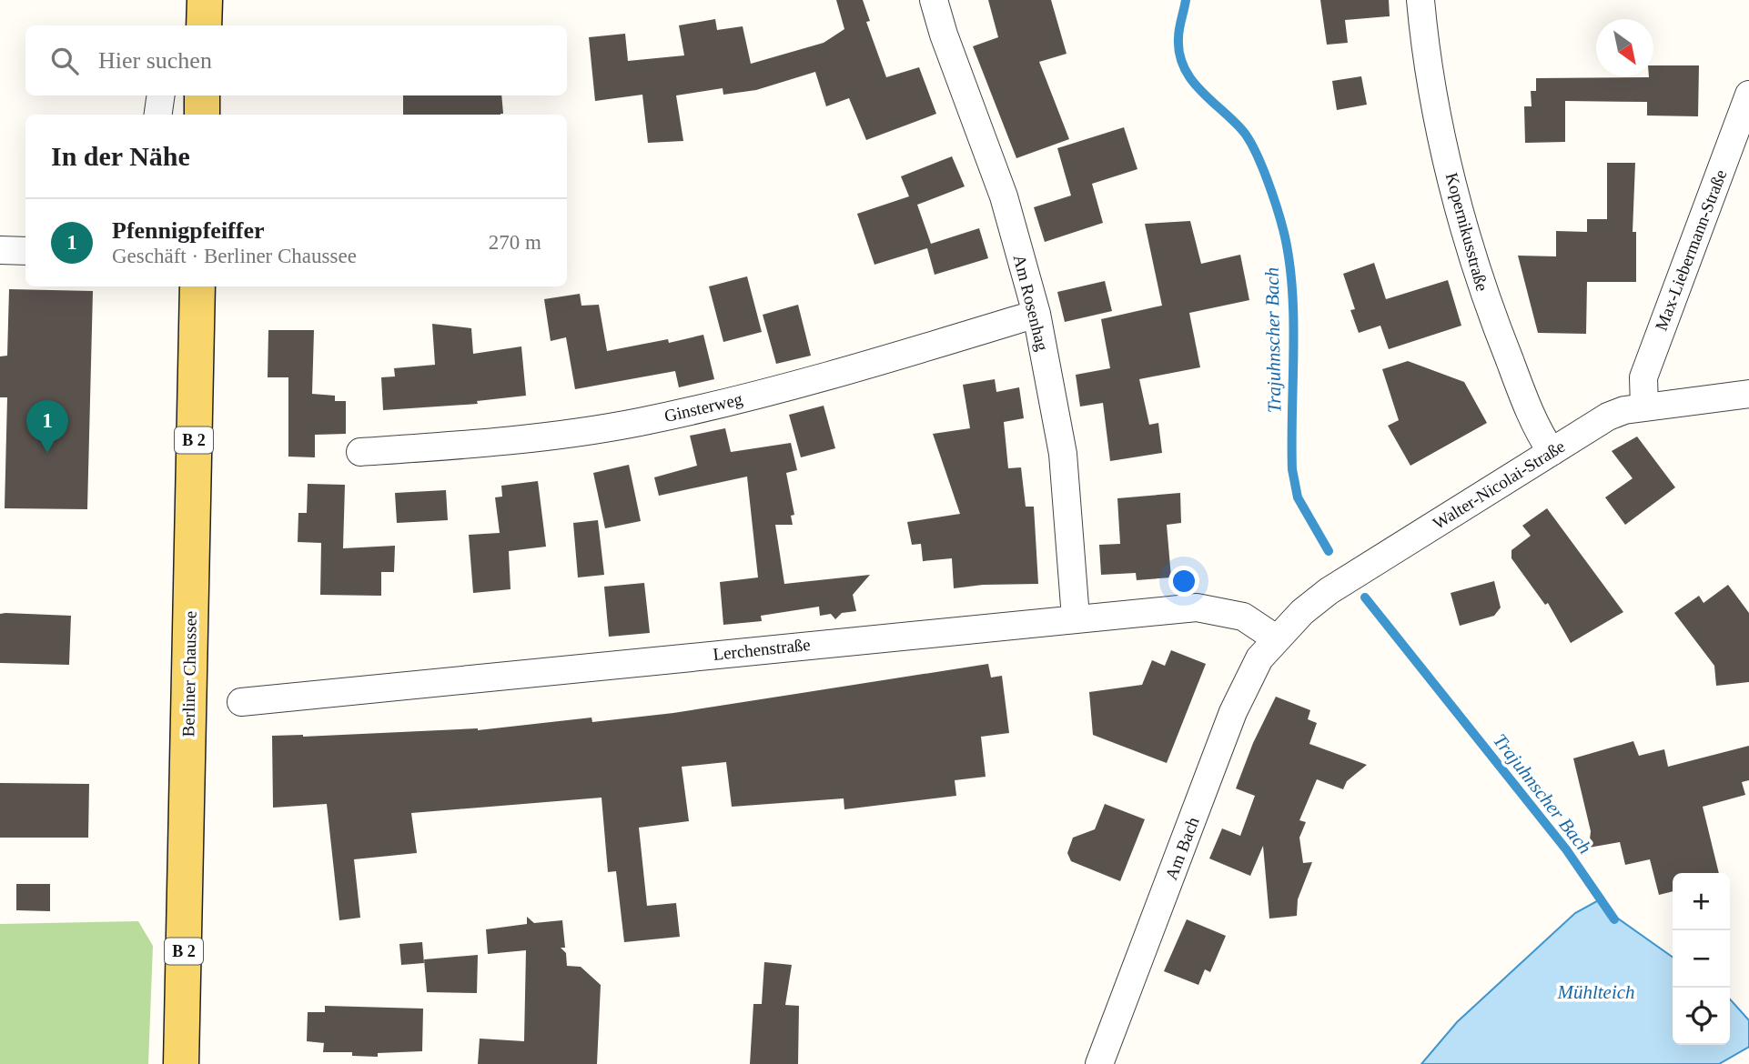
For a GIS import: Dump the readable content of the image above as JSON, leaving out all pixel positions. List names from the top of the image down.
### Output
{
  "streets": {
    "main road": ["B 2", "Berliner Chaussee"],
    "street": [
      "Kopernikusstraße",
      "Max-Liebermann-Straße",
      "Am Rosenhag",
      "Ginsterweg",
      "Walter-Nicolai-Straße",
      "Lerchenstraße",
      "Am Bach"
    ]
  },
  "crossings": [
    ["Kopernikusstraße", "Walter-Nicolai-Straße"],
    ["Max-Liebermann-Straße", "Walter-Nicolai-Straße"],
    ["Am Rosenhag", "Ginsterweg"],
    ["Am Rosenhag", "Lerchenstraße"],
    ["Walter-Nicolai-Straße", "Lerchenstraße"],
    ["Walter-Nicolai-Straße", "Am Bach"],
    ["Lerchenstraße", "Am Bach"]
  ],
  "water": ["Trajuhnscher Bach", "Mühlteich"],
  "north": "bottom right",
  "page": {
    "search": "Hier suchen",
    "heading": "In der Nähe",
    "list": [
      {
        "mark": "1",
        "name": "Pfennigpfeiffer",
        "note": "Geschäft · Berliner Chaussee",
        "value": "270 m"
      }
    ],
    "pins": "1",
    "map_buttons": ["+", "−"]
  }
}
